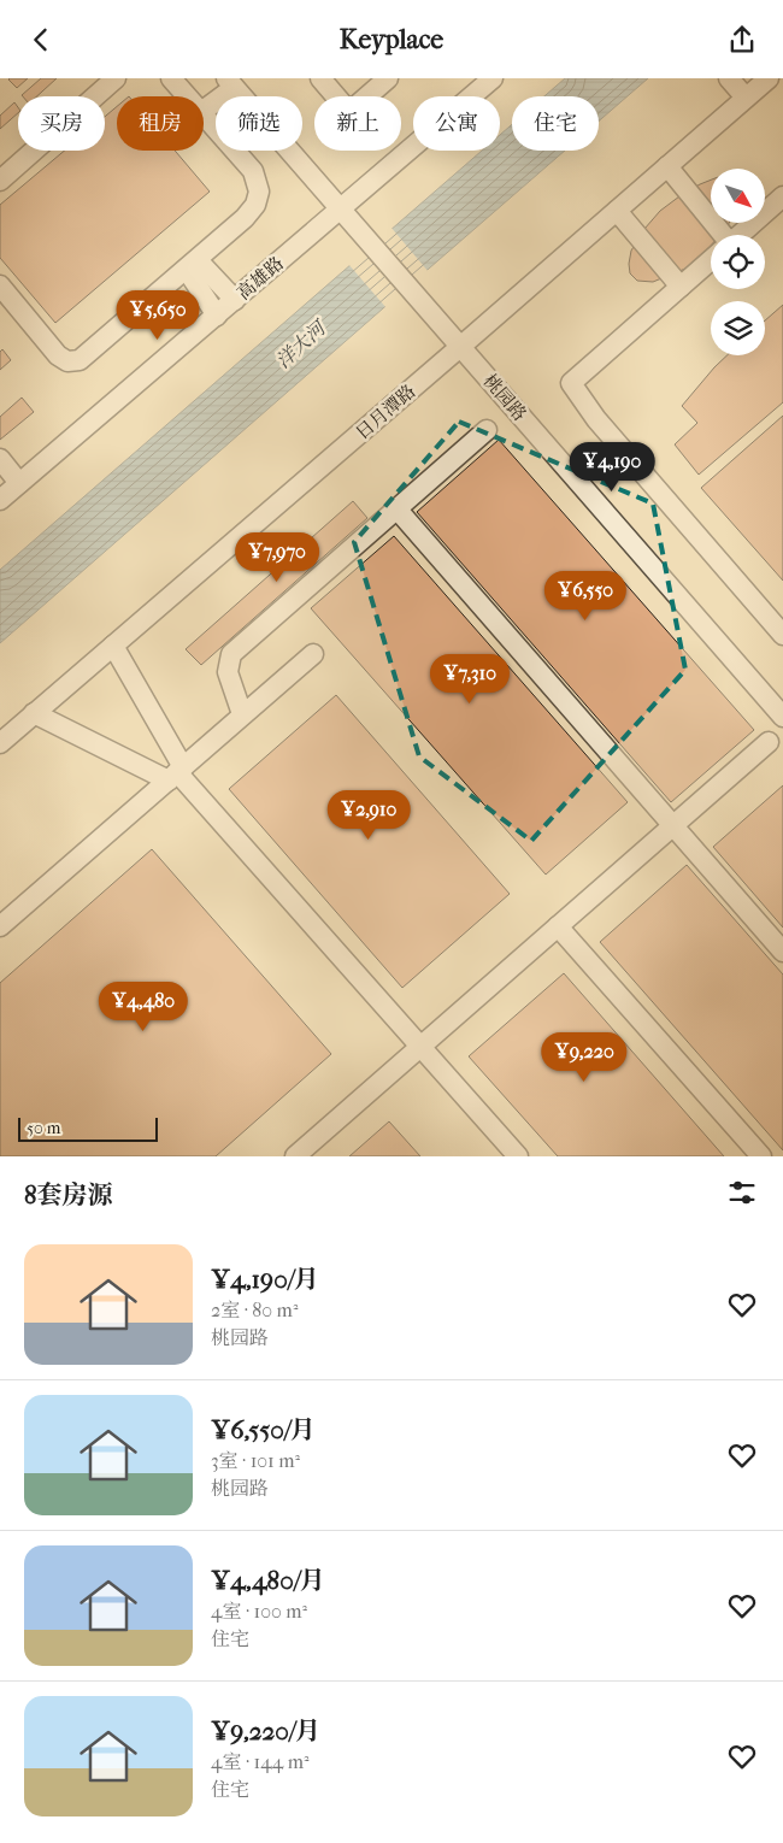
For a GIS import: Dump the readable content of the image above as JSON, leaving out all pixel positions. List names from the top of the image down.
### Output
{
  "streets": {
    "street": ["高雄路", "桃园路", "日月潭路"]
  },
  "crossings": [
    ["高雄路", "桃园路"],
    ["桃园路", "日月潭路"]
  ],
  "water": ["洋大河"],
  "scale_bar": "50 m",
  "north": "bottom right",
  "page": {
    "header": "Keyplace",
    "chip": [
      "买房",
      "租房",
      "筛选",
      "新上",
      "公寓",
      "住宅"
    ],
    "price": [
      "¥5,650",
      "¥4,190",
      "¥7,970",
      "¥6,550",
      "¥7,310",
      "¥2,910",
      "¥4,480",
      "¥9,220"
    ],
    "scale": "50 m",
    "heading": "8套房源",
    "list": [
      {
        "name": "¥4,190/月",
        "note": "2室 · 80 m² · 桃园路"
      },
      {
        "name": "¥6,550/月",
        "note": "3室 · 101 m² · 桃园路"
      },
      {
        "name": "¥4,480/月",
        "note": "4室 · 100 m² · 住宅"
      },
      {
        "name": "¥9,220/月",
        "note": "4室 · 144 m² · 住宅"
      }
    ]
  }
}
